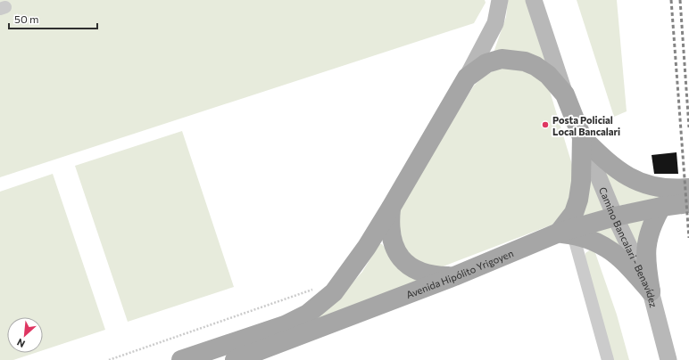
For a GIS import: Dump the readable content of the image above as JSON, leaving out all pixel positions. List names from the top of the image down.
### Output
{
  "streets": {
    "main road": ["Camino Bancalari - Benavídez", "Avenida Hipólito Yrigoyen"]
  },
  "crossings": [
    ["Camino Bancalari - Benavídez", "Avenida Hipólito Yrigoyen"]
  ],
  "places": ["Posta Policial Local Bancalari"],
  "scale_bar": "50 m",
  "north": "bottom left"
}
